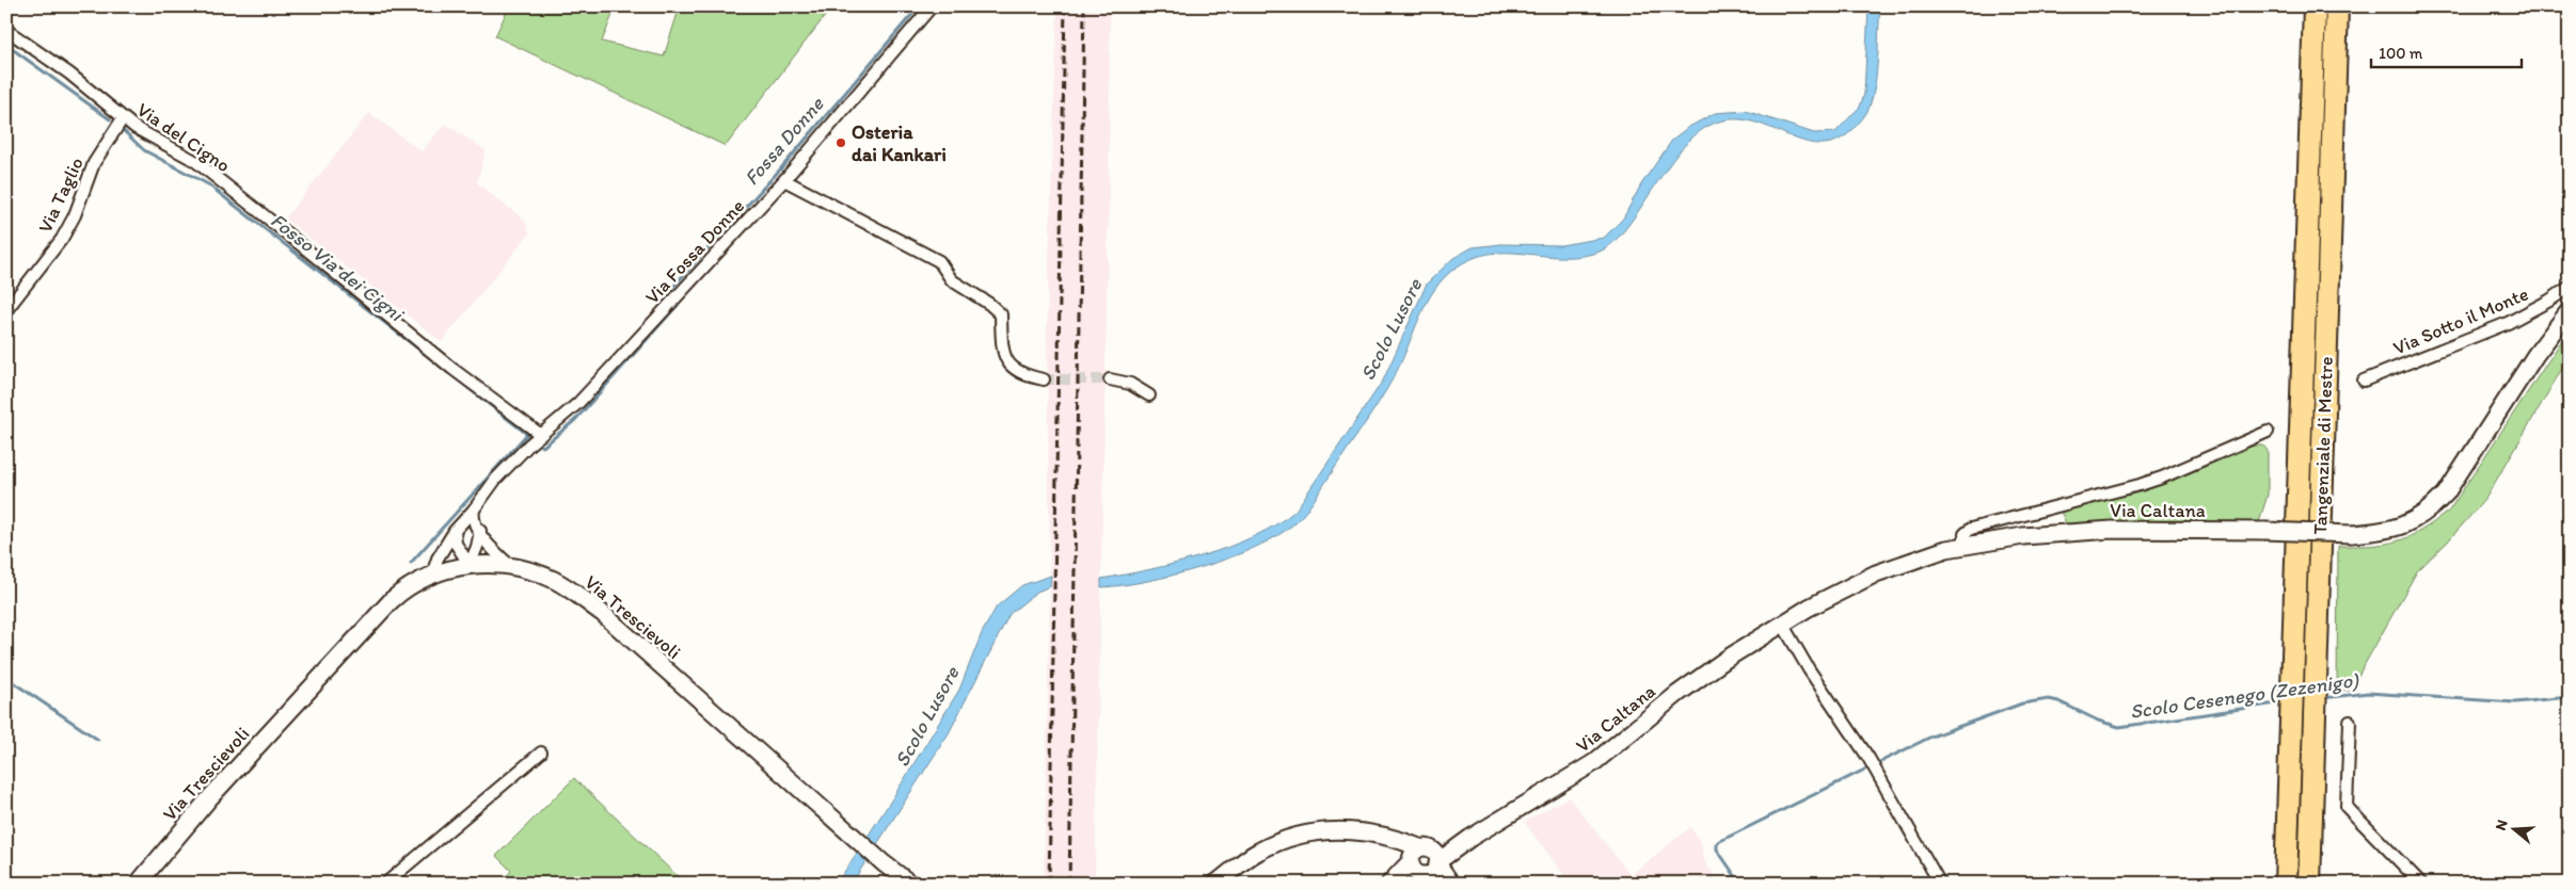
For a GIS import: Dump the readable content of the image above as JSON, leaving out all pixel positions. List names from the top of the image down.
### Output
{
  "streets": {
    "highway": ["Tangenziale di Mestre"],
    "main road": ["Via Caltana", "Via Trescievoli"],
    "street": [
      "Via del Cigno",
      "Via Taglio",
      "Via Fossa Donne",
      "Via Sotto il Monte"
    ]
  },
  "crossings": [
    ["Via del Cigno", "Via Taglio"],
    ["Via del Cigno", "Via Fossa Donne"],
    ["Via Fossa Donne", "Via Trescievoli"]
  ],
  "water": [
    "Fossa Donne",
    "Fosso Via dei Cigni",
    "Scolo Lusore",
    "Scolo Cesenego (Zezenigo)"
  ],
  "places": ["Osteria dai Kankari"],
  "scale_bar": "100 m",
  "north": "left"
}
